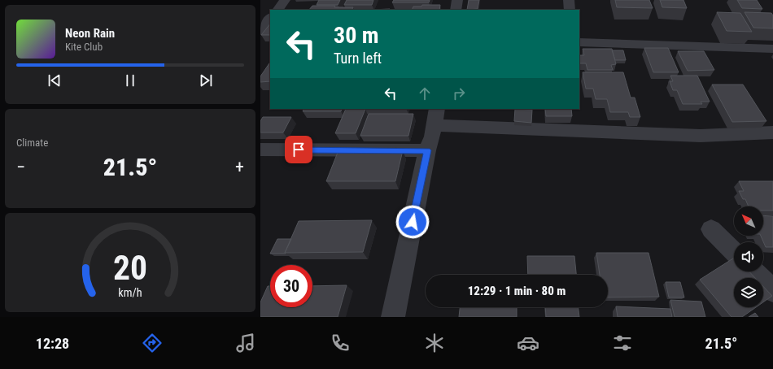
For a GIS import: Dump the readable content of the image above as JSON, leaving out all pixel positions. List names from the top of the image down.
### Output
{
  "north": "top left",
  "page": {
    "turn": ["30 m", "Turn left"],
    "song": ["Neon Rain", "Kite Club"],
    "tile": "Climate",
    "heat": ["−", "21.5°", "+"],
    "limit": "30",
    "trip": "12:29 · 1 min · 80 m",
    "tabs": ["12:28", "21.5°"],
    "gauge": ["20", "km/h"]
  }
}
